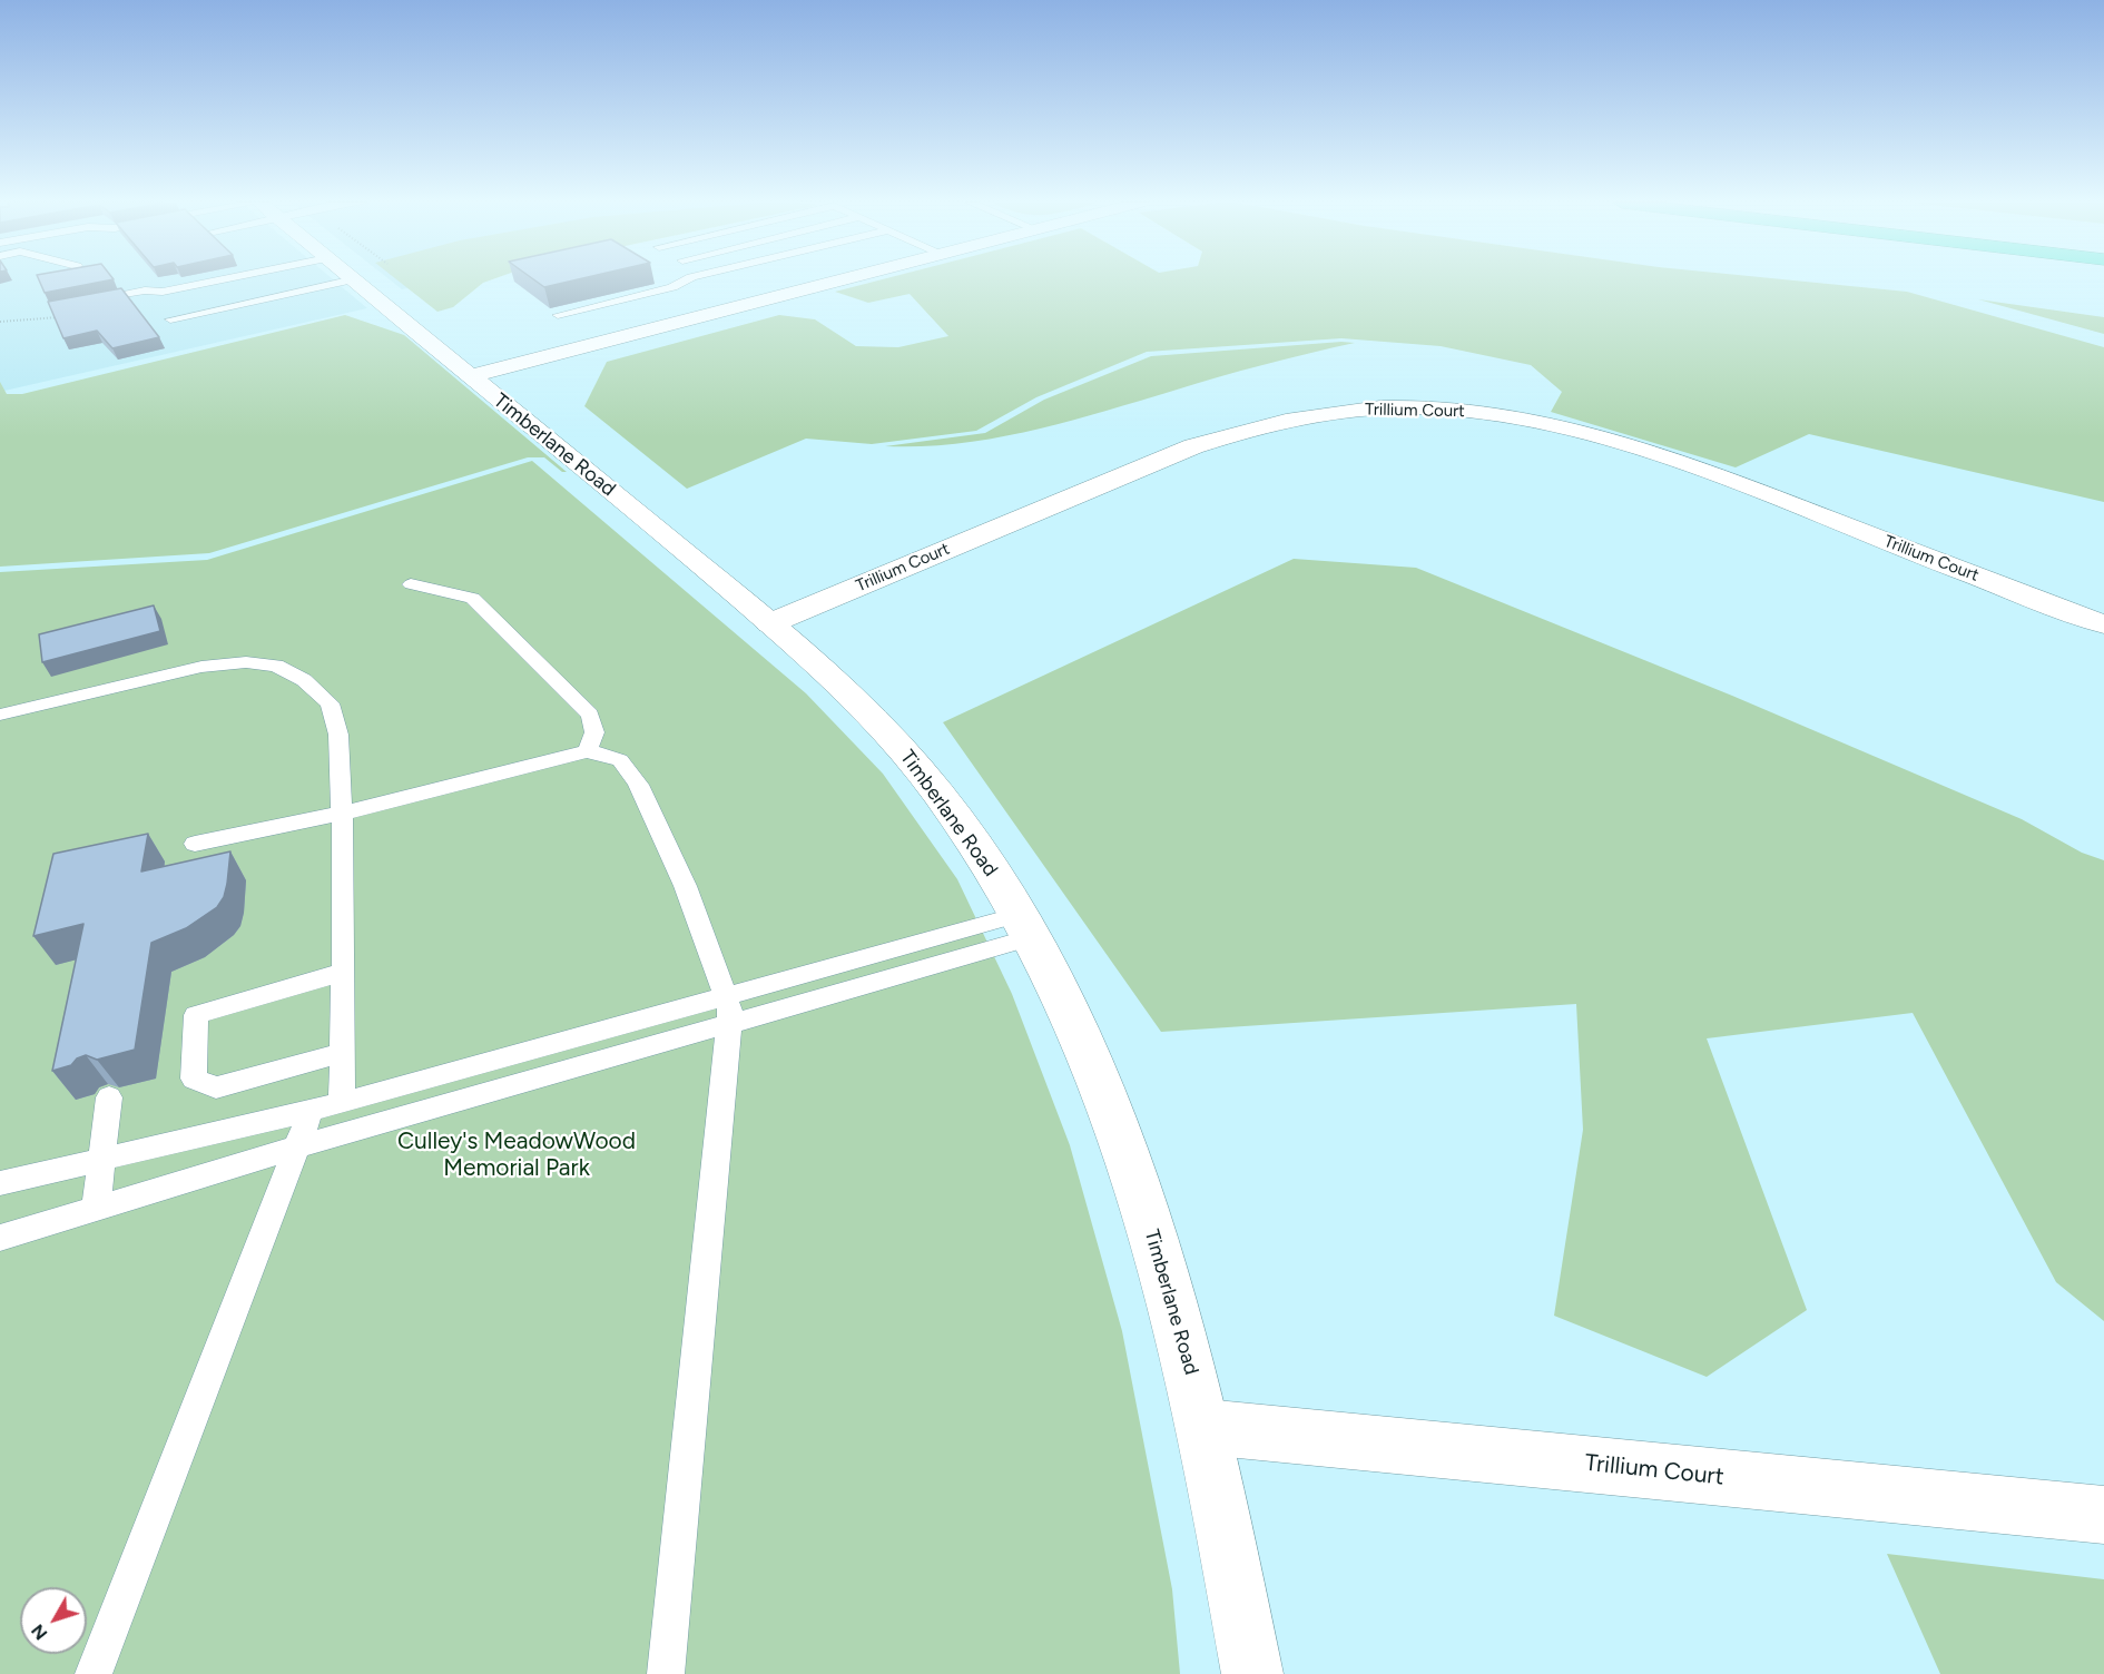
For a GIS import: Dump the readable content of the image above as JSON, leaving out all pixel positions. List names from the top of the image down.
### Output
{
  "streets": {
    "street": ["Trillium Court", "Timberlane Road"]
  },
  "crossings": [
    ["Trillium Court", "Timberlane Road"]
  ],
  "parks": ["Culley's MeadowWood Memorial Park"],
  "north": "bottom left"
}
